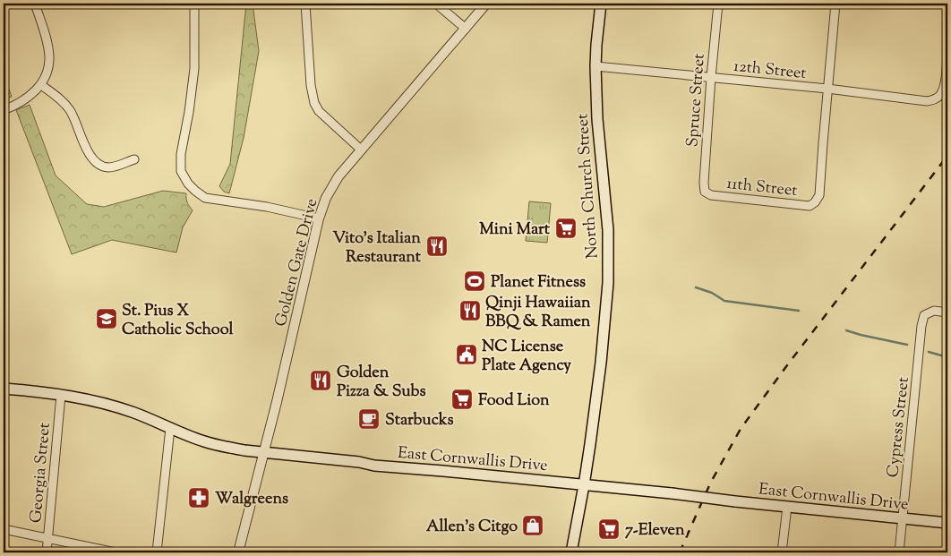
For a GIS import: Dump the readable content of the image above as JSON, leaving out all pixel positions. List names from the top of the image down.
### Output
{
  "streets": {
    "main road": ["North Church Street", "East Cornwallis Drive"],
    "street": [
      "12th Street",
      "Spruce Street",
      "11th Street",
      "Golden Gate Drive",
      "Cypress Street",
      "Georgia Street"
    ]
  },
  "crossings": [
    ["12th Street", "Spruce Street"],
    ["12th Street", "North Church Street"],
    ["12th Street", "11th Street"],
    ["Spruce Street", "11th Street"],
    ["North Church Street", "East Cornwallis Drive"],
    ["Golden Gate Drive", "East Cornwallis Drive"],
    ["Cypress Street", "East Cornwallis Drive"],
    ["East Cornwallis Drive", "Georgia Street"]
  ],
  "places": {
    "supermarket": ["Mini Mart", "Food Lion", "7-Eleven"],
    "restaurant": ["Vito's Italian Restaurant", "Qinji Hawaiian BBQ & Ramen", "Golden Pizza & Subs"],
    "sports": ["Planet Fitness"],
    "school or university": ["St. Pius X Catholic School"],
    "public building": ["NC License Plate Agency"],
    "cafe": ["Starbucks"],
    "pharmacy": ["Walgreens"],
    "shop": ["Allen's Citgo"]
  }
}
